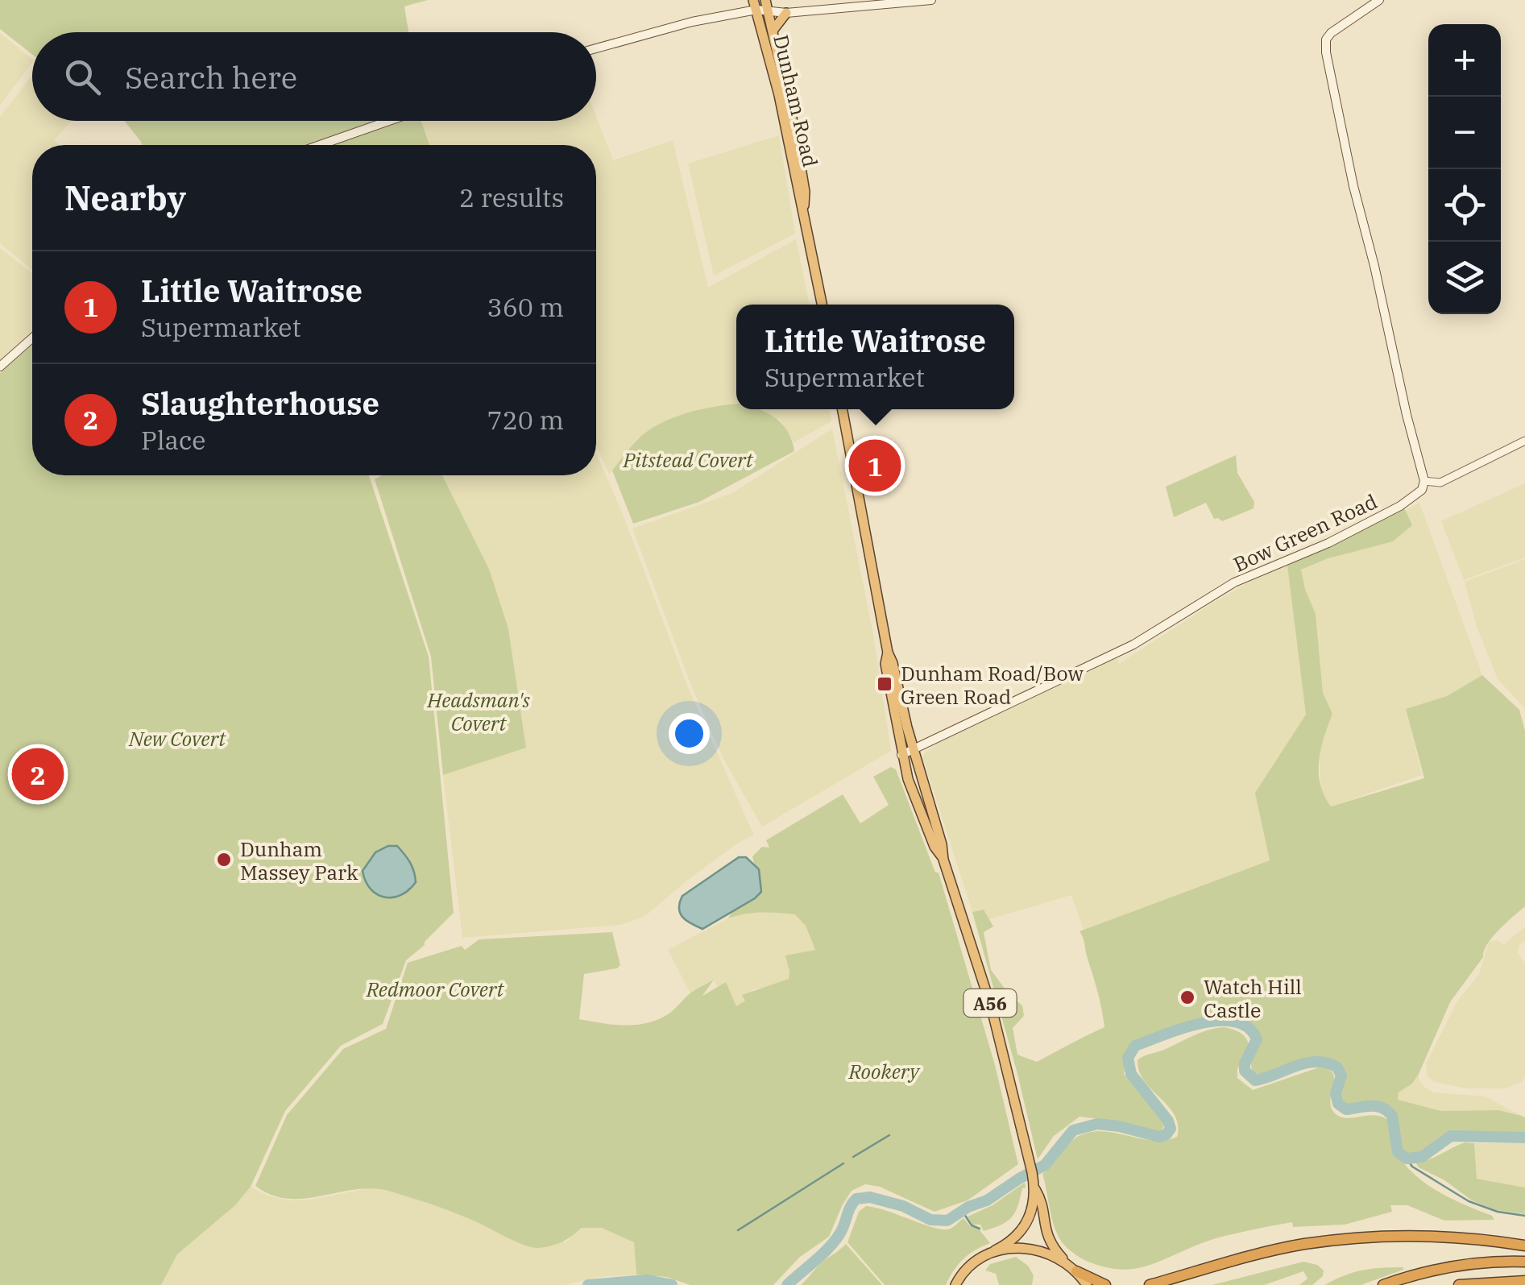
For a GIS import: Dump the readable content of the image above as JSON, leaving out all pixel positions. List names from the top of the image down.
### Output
{
  "streets": {
    "highway": ["Dunham Road", "A56"],
    "main road": ["Bow Green Road"]
  },
  "crossings": [
    ["Bow Green Road", "A56"]
  ],
  "parks": [
    "Pitstead Covert",
    "Headsman's Covert",
    "New Covert",
    "Redmoor Covert",
    "Rookery"
  ],
  "places": {
    "transit": ["Dunham Road/Bow Green Road"],
    "other": ["Dunham Massey Park", "Watch Hill Castle"]
  },
  "page": {
    "map_buttons": ["+", "−"],
    "search": "Search here",
    "heading": ["Nearby", "2 results"],
    "list": [
      {
        "mark": "1",
        "name": "Little Waitrose",
        "note": "Supermarket",
        "value": "360 m"
      },
      {
        "mark": "2",
        "name": "Slaughterhouse",
        "note": "Place",
        "value": "720 m"
      }
    ],
    "popup": ["Little Waitrose", "Supermarket"],
    "pins": ["1", "2"]
  }
}
